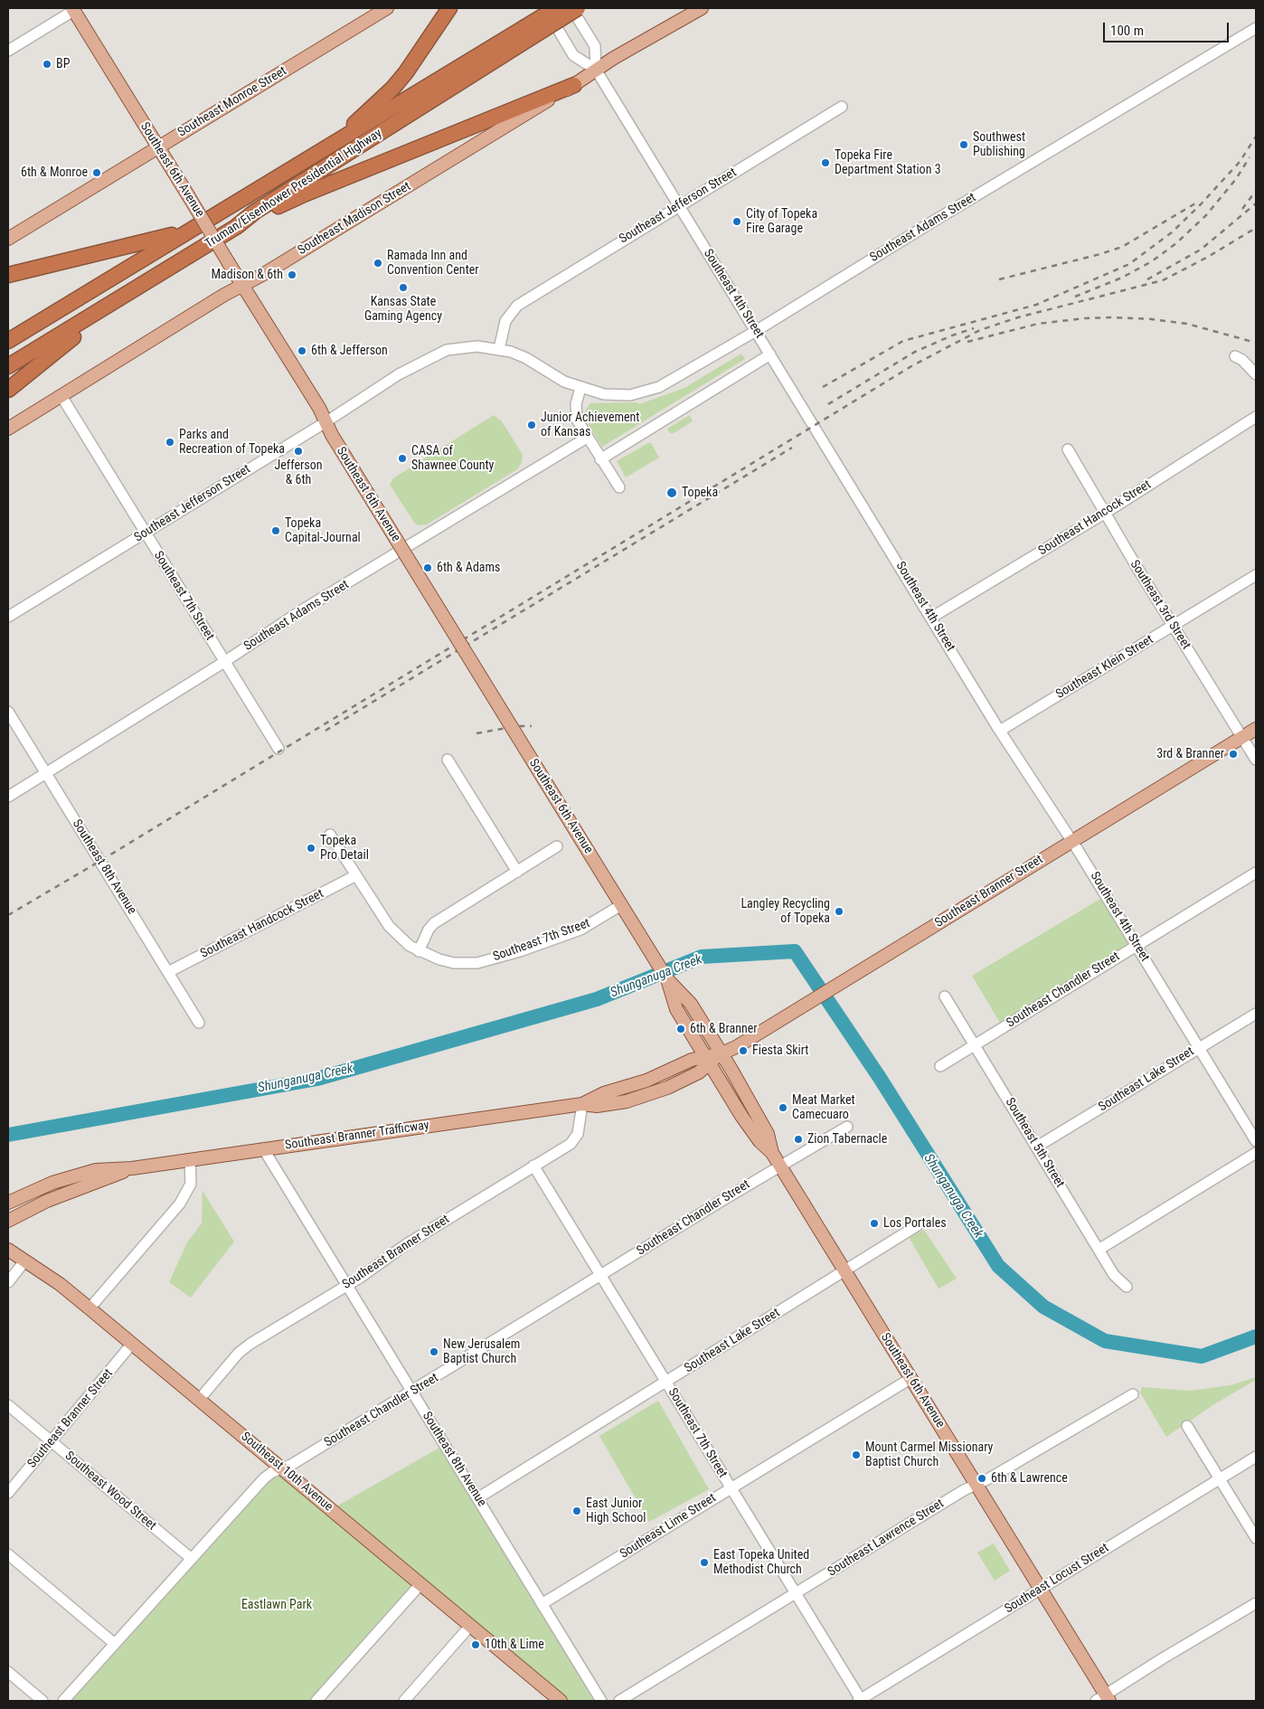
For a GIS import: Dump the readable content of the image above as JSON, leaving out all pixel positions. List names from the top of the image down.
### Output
{
  "streets": {
    "highway": ["Truman/Eisenhower Presidential Highway"],
    "main road": [
      "Southeast Monroe Street",
      "Southeast 6th Avenue",
      "Southeast Madison Street",
      "Southeast Branner Street",
      "Southeast Branner Trafficway",
      "Southeast 10th Avenue"
    ],
    "street": [
      "Southeast Jefferson Street",
      "Southeast Adams Street",
      "Southeast 4th Street",
      "Southeast Hancock Street",
      "Southeast 7th Street",
      "Southeast 3rd Street",
      "Southeast Klein Street",
      "Southeast 8th Avenue",
      "Southeast Handcock Street",
      "Southeast Chandler Street",
      "Southeast Lake Street",
      "Southeast 5th Street",
      "Southeast Wood Street",
      "Southeast Lime Street",
      "Southeast Lawrence Street",
      "Southeast Locust Street"
    ]
  },
  "crossings": [
    ["Southeast Monroe Street", "Southeast 6th Avenue"],
    ["Southeast 6th Avenue", "Southeast Jefferson Street"],
    ["Southeast 6th Avenue", "Southeast Madison Street"],
    ["Southeast 6th Avenue", "Southeast 7th Street"],
    ["Southeast 6th Avenue", "Southeast Branner Street"],
    ["Southeast 6th Avenue", "Southeast Chandler Street"],
    ["Southeast 6th Avenue", "Southeast Lake Street"],
    ["Southeast 6th Avenue", "Southeast Lime Street"],
    ["Southeast 6th Avenue", "Southeast Lawrence Street"],
    ["Southeast 6th Avenue", "Southeast Locust Street"],
    ["Southeast Jefferson Street", "Southeast 4th Street"],
    ["Southeast Jefferson Street", "Southeast 7th Street"],
    ["Southeast Madison Street", "Southeast 4th Street"],
    ["Southeast Madison Street", "Southeast 7th Street"],
    ["Southeast Adams Street", "Southeast 4th Street"],
    ["Southeast Adams Street", "Southeast 7th Street"],
    ["Southeast Adams Street", "Southeast 8th Avenue"],
    ["Southeast 4th Street", "Southeast Hancock Street"],
    ["Southeast 4th Street", "Southeast Klein Street"],
    ["Southeast 4th Street", "Southeast Branner Street"],
    ["Southeast 4th Street", "Southeast Chandler Street"],
    ["Southeast 4th Street", "Southeast Lake Street"],
    ["Southeast Hancock Street", "Southeast 3rd Street"],
    ["Southeast 7th Street", "Southeast Branner Street"],
    ["Southeast 7th Street", "Southeast Handcock Street"],
    ["Southeast 7th Street", "Southeast Chandler Street"],
    ["Southeast 7th Street", "Southeast Lake Street"],
    ["Southeast 7th Street", "Southeast Lime Street"],
    ["Southeast 7th Street", "Southeast Lawrence Street"],
    ["Southeast 7th Street", "Southeast Locust Street"],
    ["Southeast 3rd Street", "Southeast Klein Street"],
    ["Southeast 3rd Street", "Southeast Branner Street"],
    ["Southeast 8th Avenue", "Southeast Branner Street"],
    ["Southeast 8th Avenue", "Southeast Handcock Street"],
    ["Southeast 8th Avenue", "Southeast Chandler Street"],
    ["Southeast 8th Avenue", "Southeast Lake Street"],
    ["Southeast 8th Avenue", "Southeast Branner Trafficway"],
    ["Southeast 8th Avenue", "Southeast Lime Street"],
    ["Southeast Branner Street", "Southeast Branner Trafficway"],
    ["Southeast Branner Street", "Southeast 10th Avenue"],
    ["Southeast Branner Street", "Southeast Wood Street"],
    ["Southeast Chandler Street", "Southeast 5th Street"],
    ["Southeast Chandler Street", "Southeast 10th Avenue"],
    ["Southeast Chandler Street", "Southeast Wood Street"],
    ["Southeast Lake Street", "Southeast 5th Street"]
  ],
  "water": ["Shunganuga Creek"],
  "parks": ["Eastlawn Park"],
  "places": [
    "BP",
    "Southwest Publishing",
    "Topeka Fire Department Station 3",
    "6th & Monroe",
    "City of Topeka Fire Garage",
    "Ramada Inn and Convention Center",
    "Madison & 6th",
    "Kansas State Gaming Agency",
    "6th & Jefferson",
    "Junior Achievement of Kansas",
    "Parks and Recreation of Topeka",
    "Jefferson & 6th",
    "CASA of Shawnee County",
    "Topeka",
    "Topeka Capital-Journal",
    "6th & Adams",
    "3rd & Branner",
    "Topeka Pro Detail",
    "Langley Recycling of Topeka",
    "6th & Branner",
    "Fiesta Skirt",
    "Meat Market Camecuaro",
    "Zion Tabernacle",
    "Los Portales",
    "New Jerusalem Baptist Church",
    "Mount Carmel Missionary Baptist Church",
    "6th & Lawrence",
    "East Junior High School",
    "East Topeka United Methodist Church",
    "10th & Lime"
  ],
  "scale_bar": "100 m"
}
